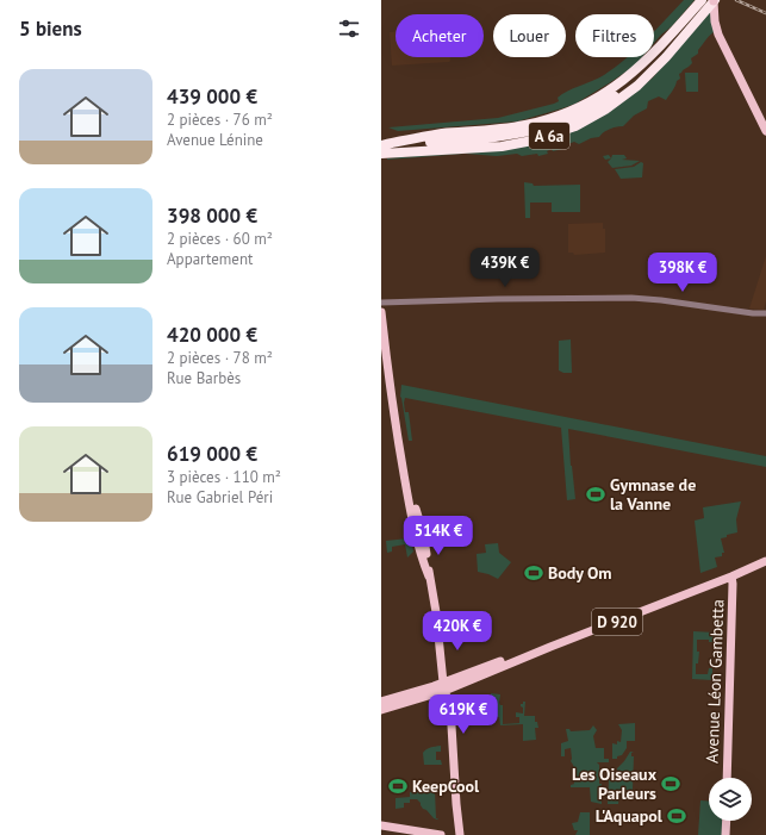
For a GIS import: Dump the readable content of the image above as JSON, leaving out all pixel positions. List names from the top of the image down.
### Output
{
  "streets": {
    "highway": ["A 6a"],
    "main road": ["D 920", "Avenue Léon Gambetta"]
  },
  "crossings": [
    ["D 920", "Avenue Léon Gambetta"]
  ],
  "places": {
    "sports": [
      "Gymnase de la Vanne",
      "Body Om",
      "Les Oiseaux Parleurs",
      "KeepCool",
      "L'Aquapol"
    ]
  },
  "page": {
    "heading": "5 biens",
    "chip": ["Acheter", "Louer", "Filtres"],
    "list": [
      {
        "name": "439 000 €",
        "note": "2 pièces · 76 m² · Avenue Lénine"
      },
      {
        "name": "398 000 €",
        "note": "2 pièces · 60 m² · Appartement"
      },
      {
        "name": "420 000 €",
        "note": "2 pièces · 78 m² · Rue Barbès"
      },
      {
        "name": "619 000 €",
        "note": "3 pièces · 110 m² · Rue Gabriel Péri"
      }
    ],
    "price": [
      "439K €",
      "398K €",
      "514K €",
      "420K €",
      "619K €"
    ]
  }
}
